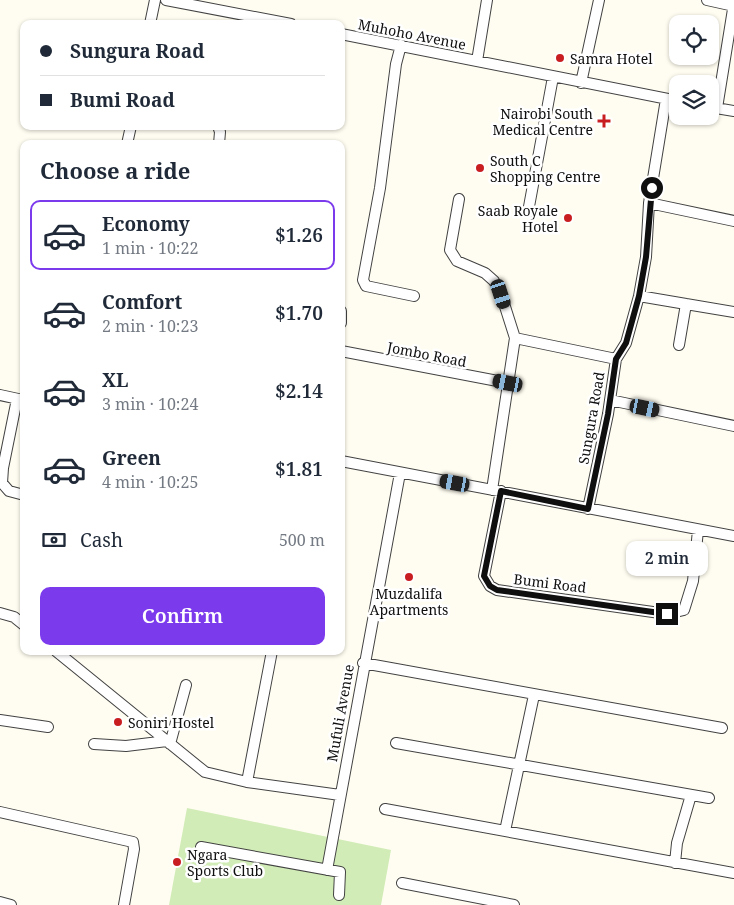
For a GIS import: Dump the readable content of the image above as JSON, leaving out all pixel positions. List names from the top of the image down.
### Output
{
  "streets": {
    "street": [
      "Muhoho Avenue",
      "Jombo Road",
      "Sungura Road",
      "Bumi Road",
      "Mufuli Avenue"
    ]
  },
  "crossings": [
    ["Muhoho Avenue", "Sungura Road"]
  ],
  "places": {
    "other": [
      "Samra Hotel",
      "South C Shopping Centre",
      "Saab Royale Hotel",
      "Muzdalifa Apartments",
      "Soniri Hostel",
      "Ngara Sports Club"
    ],
    "health": ["Nairobi South Medical Centre"]
  },
  "page": {
    "banner": ["Sungura Road", "Bumi Road"],
    "heading": "Choose a ride",
    "list": [
      {
        "name": "Economy",
        "note": "1 min · 10:22",
        "value": "$1.26"
      },
      {
        "name": "Comfort",
        "note": "2 min · 10:23",
        "value": "$1.70"
      },
      {
        "name": "XL",
        "note": "3 min · 10:24",
        "value": "$2.14"
      },
      {
        "name": "Green",
        "note": "4 min · 10:25",
        "value": "$1.81"
      }
    ],
    "pay": ["Cash", "500 m"],
    "bubble": "2 min",
    "buttons": "Confirm"
  }
}
